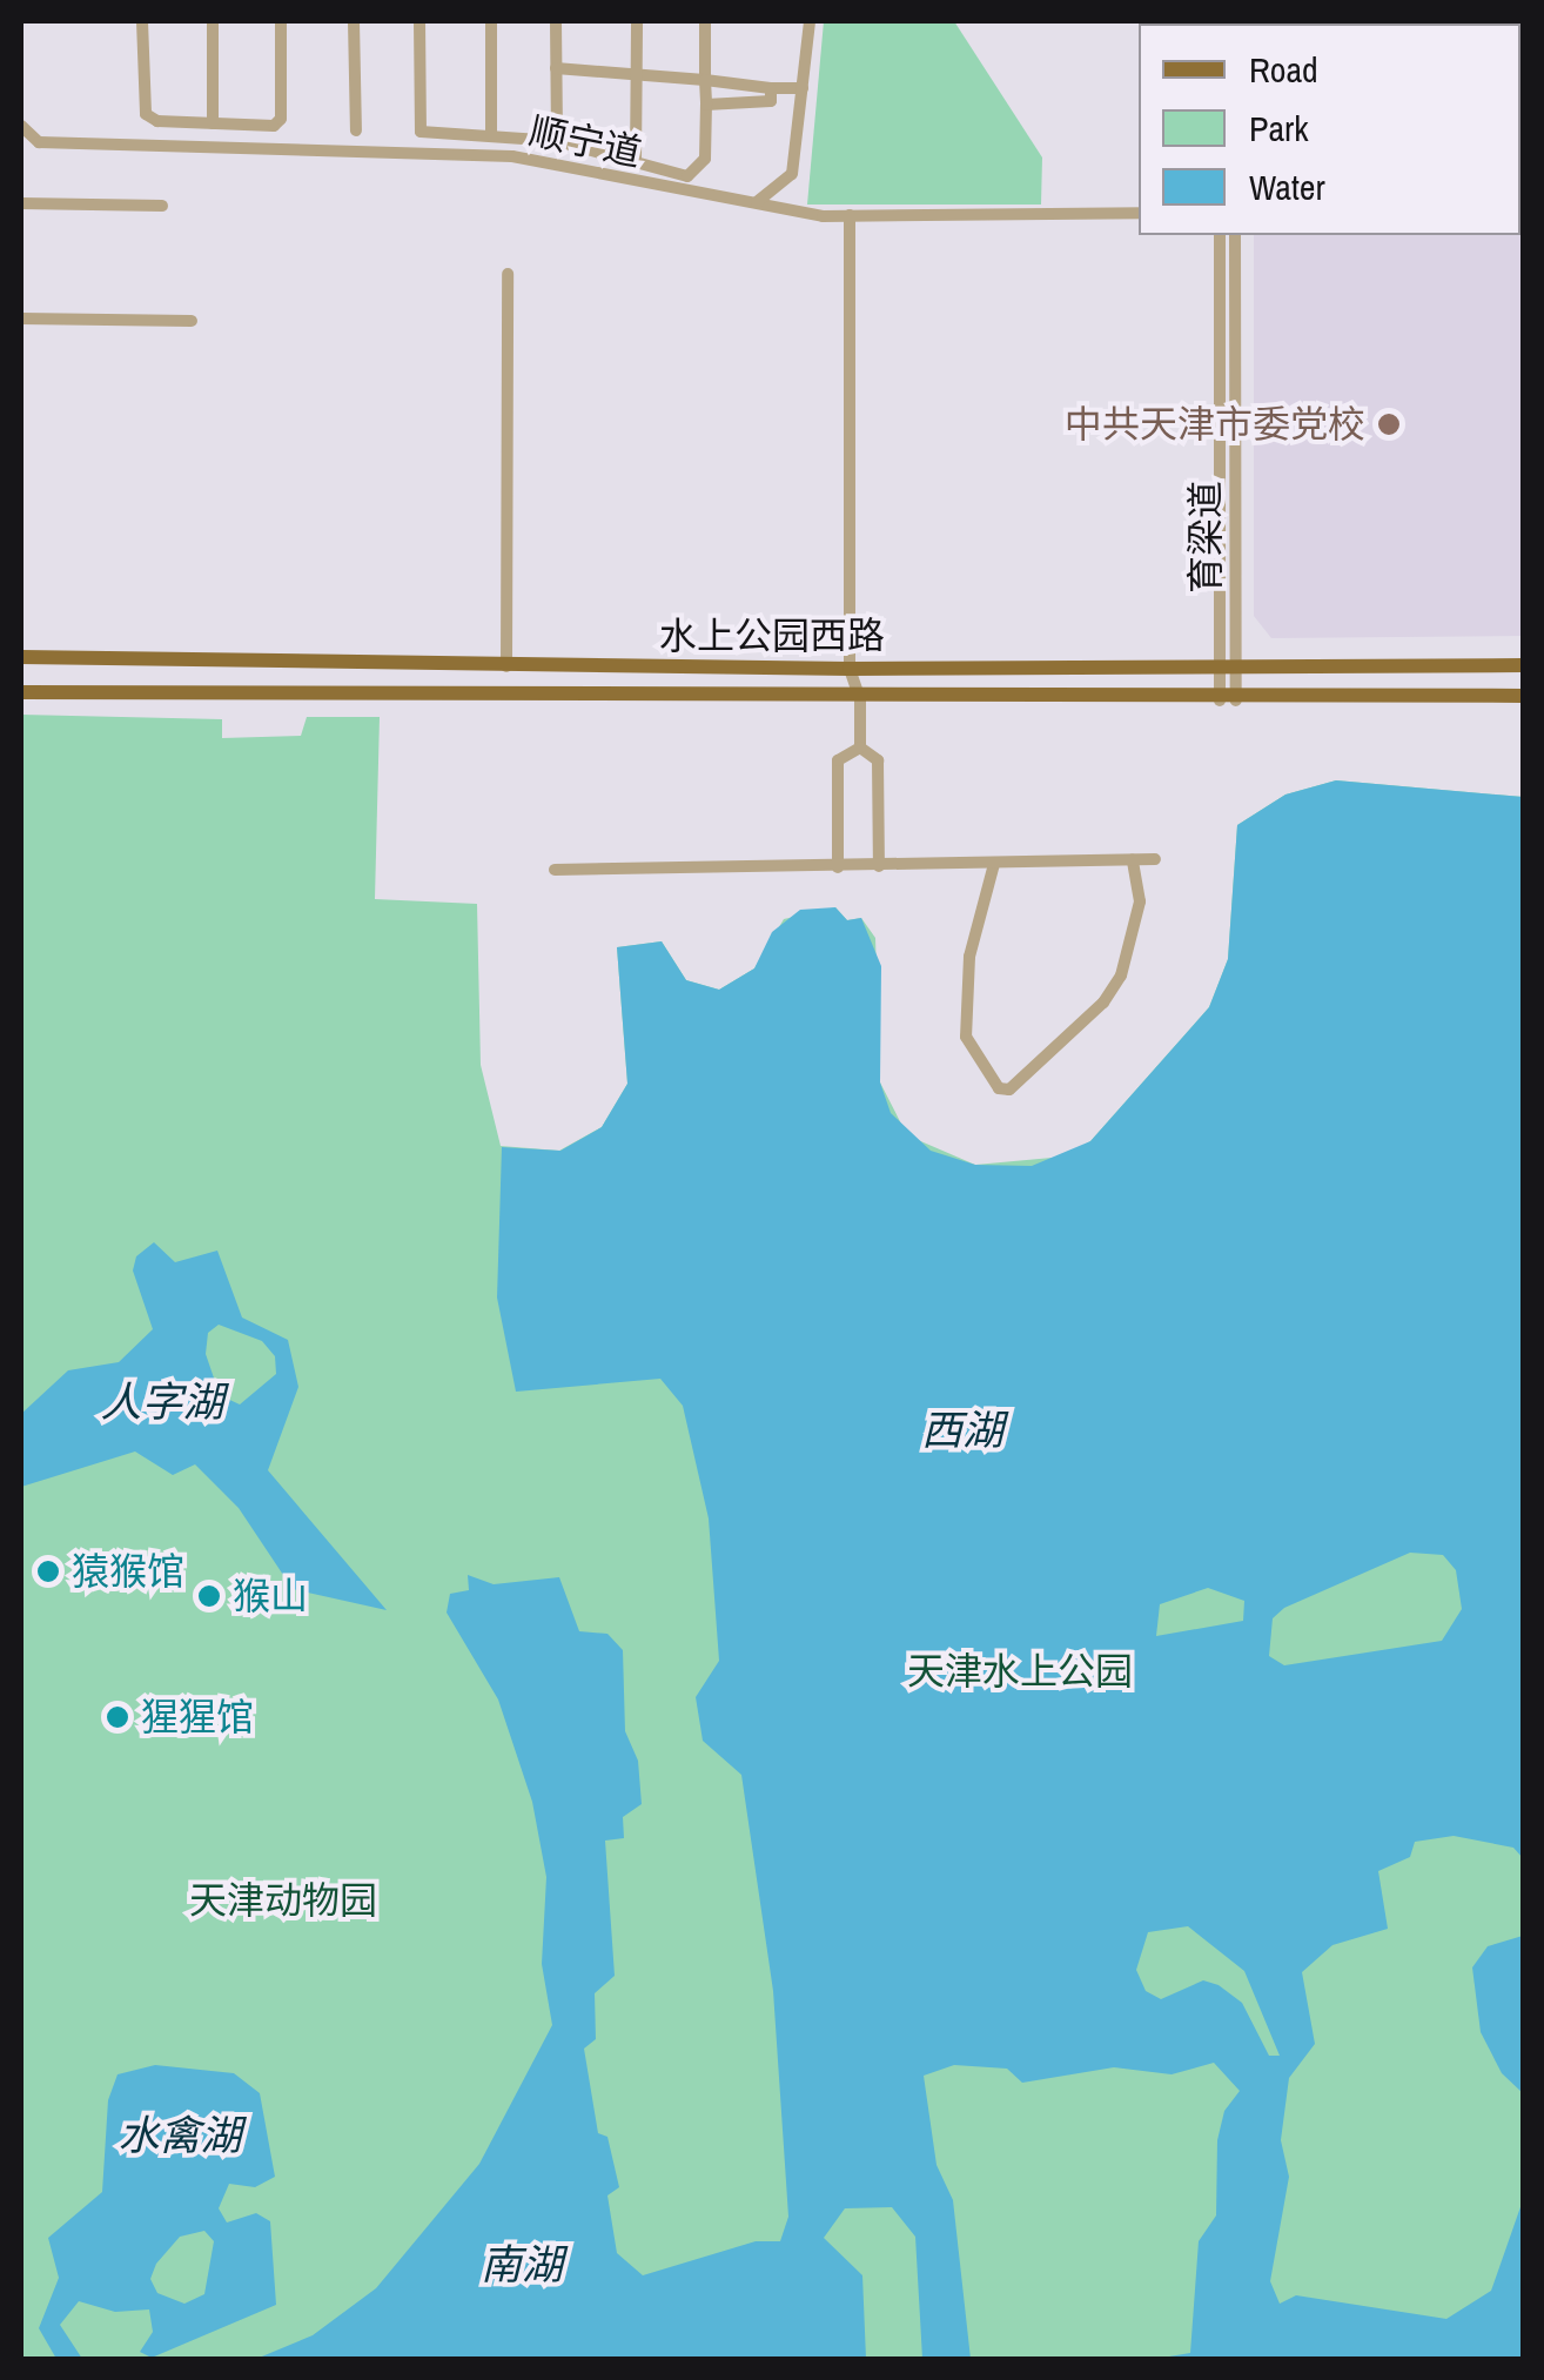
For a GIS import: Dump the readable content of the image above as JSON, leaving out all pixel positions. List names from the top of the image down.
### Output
{
  "streets": {
    "main road": ["水上公园西路"],
    "street": ["顺宁道", "育梁道"]
  },
  "crossings": [
    ["育梁道", "水上公园西路"]
  ],
  "water": [
    "人字湖",
    "西湖",
    "水禽湖",
    "南湖"
  ],
  "parks": ["天津水上公园", "天津动物园"],
  "places": [
    "中共天津市委党校",
    "猿猴馆",
    "猴山",
    "猩猩馆"
  ],
  "legend": ["Road", "Park", "Water"]
}
